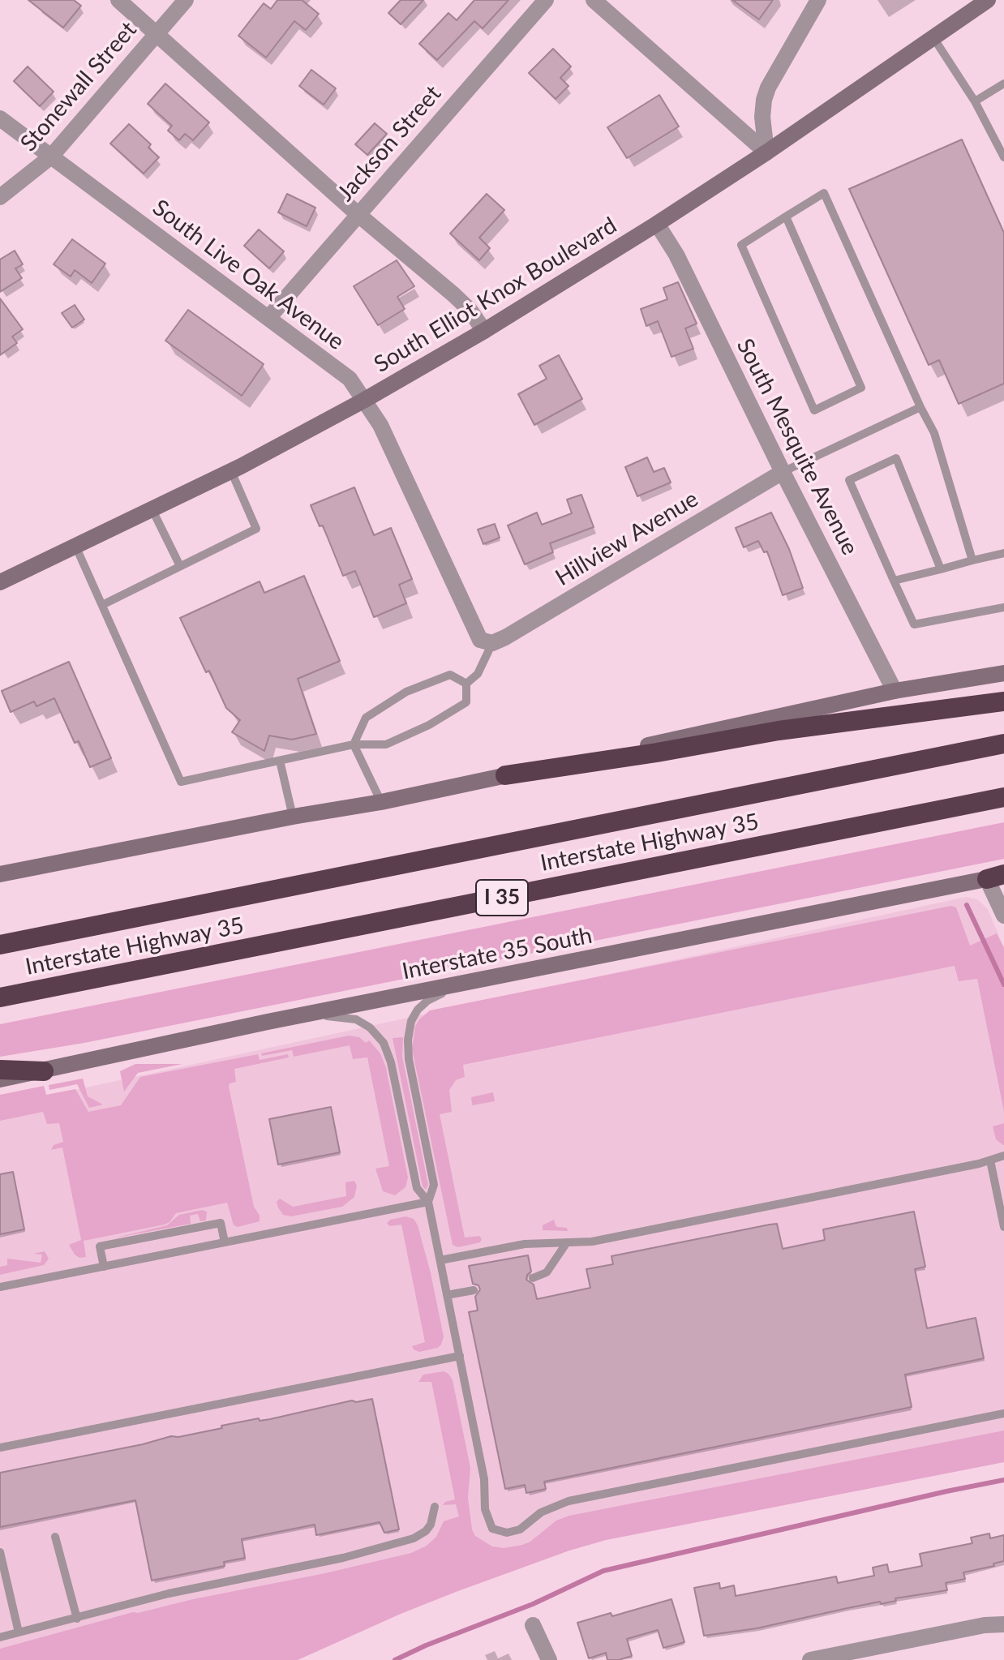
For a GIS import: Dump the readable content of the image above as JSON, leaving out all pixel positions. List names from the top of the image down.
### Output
{
  "streets": {
    "highway": ["Interstate Highway 35", "I 35"],
    "main road": ["South Elliot Knox Boulevard", "Interstate 35 South"],
    "street": [
      "Stonewall Street",
      "Jackson Street",
      "South Live Oak Avenue",
      "South Mesquite Avenue",
      "Hillview Avenue"
    ]
  },
  "crossings": [
    ["Stonewall Street", "South Live Oak Avenue"],
    ["Jackson Street", "South Live Oak Avenue"],
    ["South Live Oak Avenue", "South Elliot Knox Boulevard"],
    ["South Live Oak Avenue", "Hillview Avenue"],
    ["South Elliot Knox Boulevard", "South Mesquite Avenue"],
    ["South Mesquite Avenue", "Hillview Avenue"]
  ]
}
